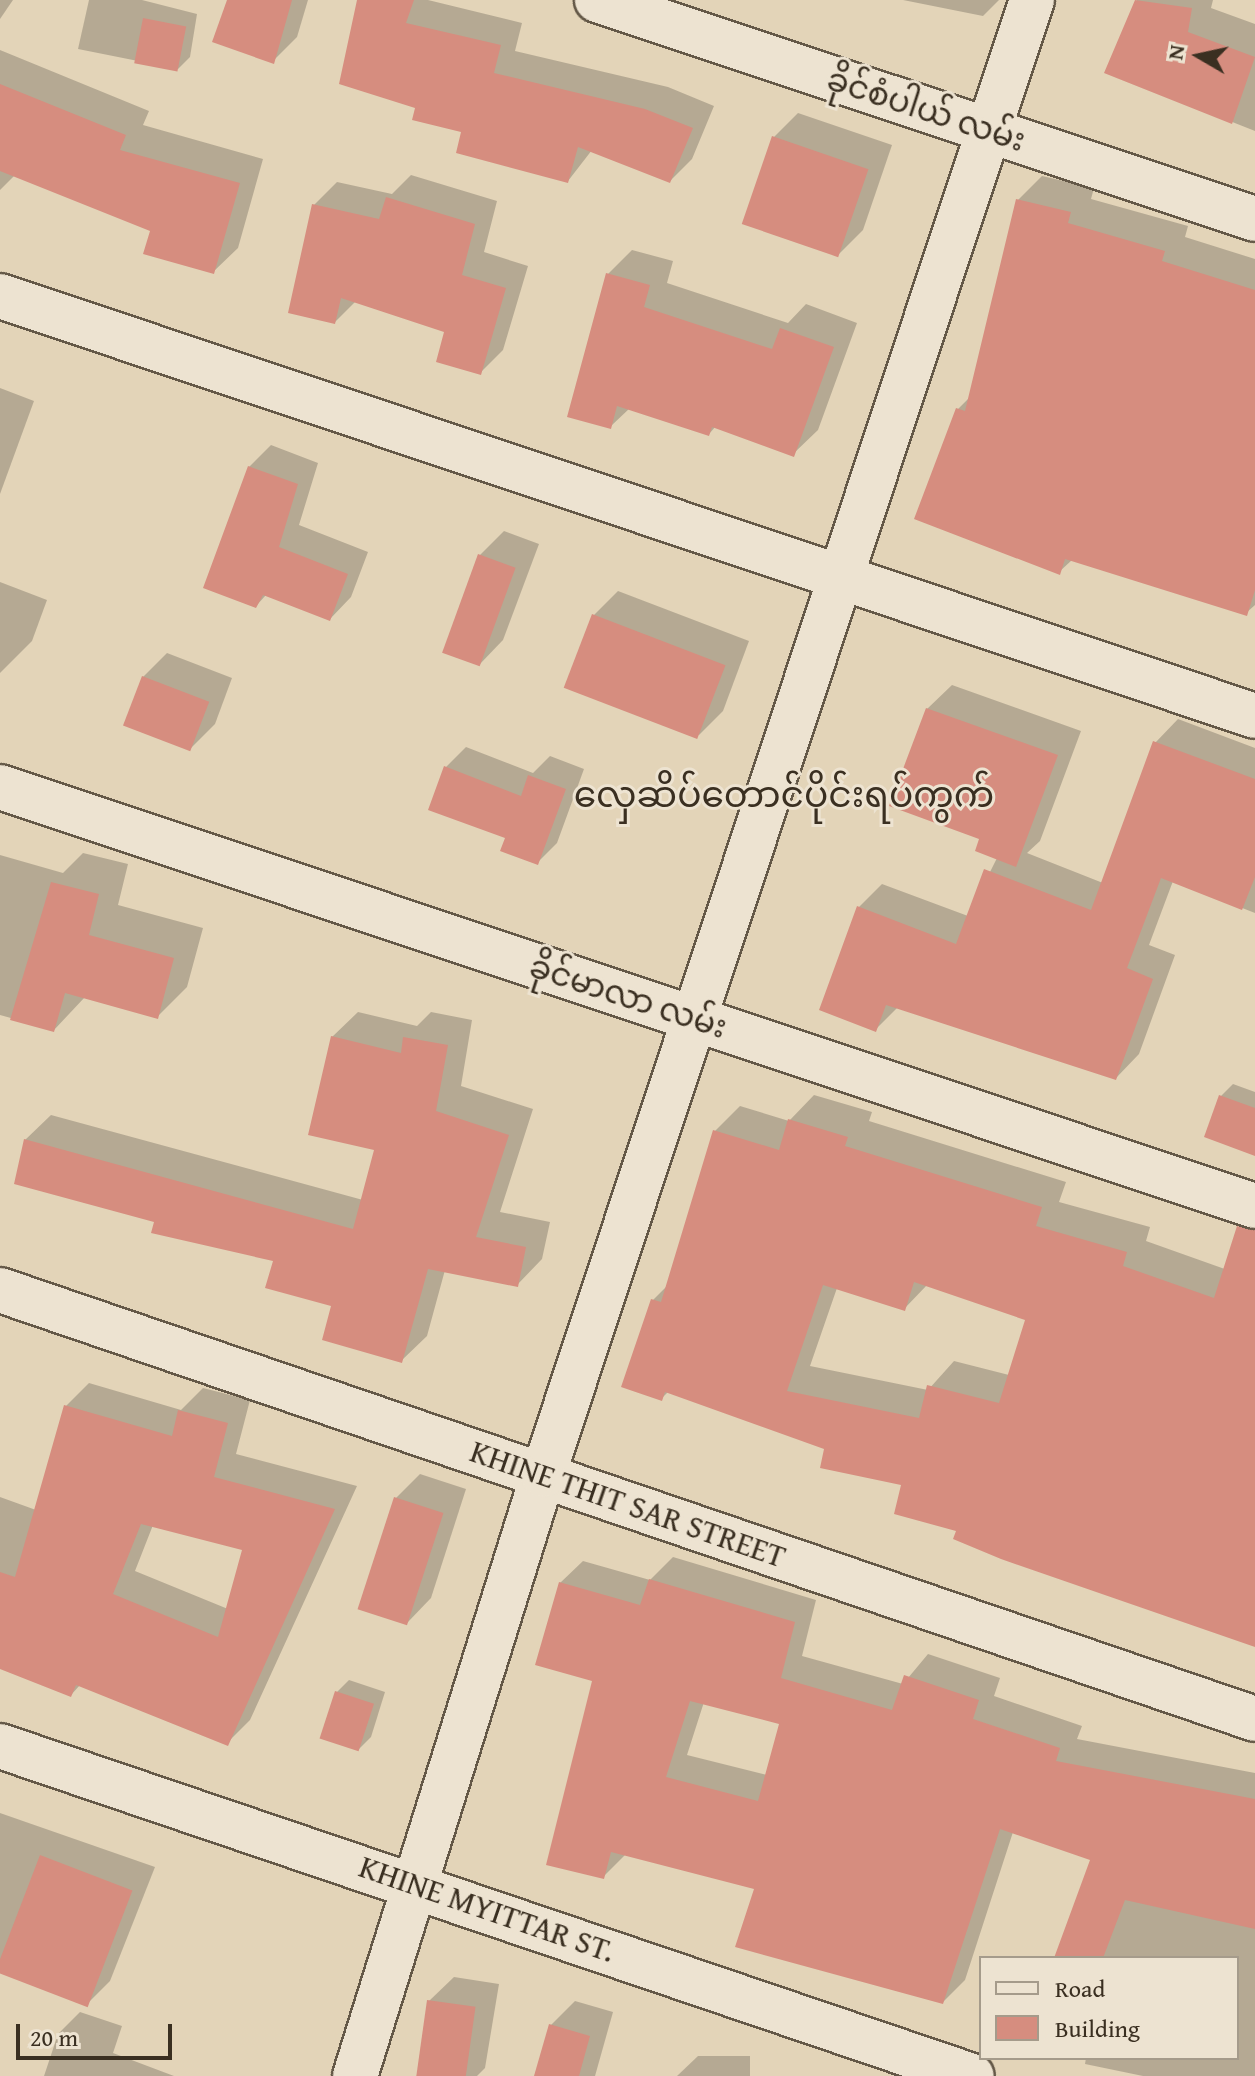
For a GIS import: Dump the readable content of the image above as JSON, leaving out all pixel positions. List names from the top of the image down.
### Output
{
  "streets": {
    "street": [
      "ခိုင်စံပါယ် လမ်း",
      "ခိုင်မာလာ လမ်း",
      "KHINE THIT SAR STREET",
      "KHINE MYITTAR ST."
    ]
  },
  "districts": ["လှေဆိပ်တောင်ပိုင်းရပ်ကွက်"],
  "legend": ["Road", "Building"],
  "scale_bar": "20 m",
  "north": "left"
}
